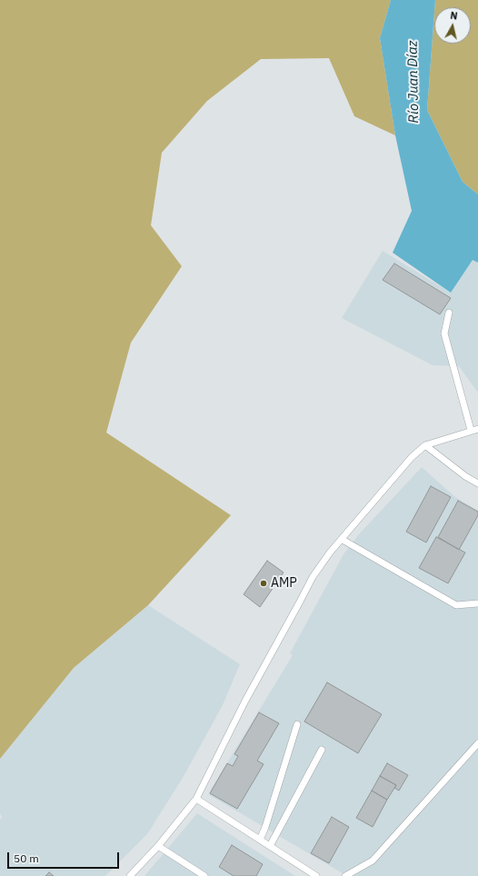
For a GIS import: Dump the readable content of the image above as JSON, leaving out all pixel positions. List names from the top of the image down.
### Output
{
  "water": ["Río Juan Díaz"],
  "places": ["AMP"],
  "scale_bar": "50 m",
  "north": "top"
}
